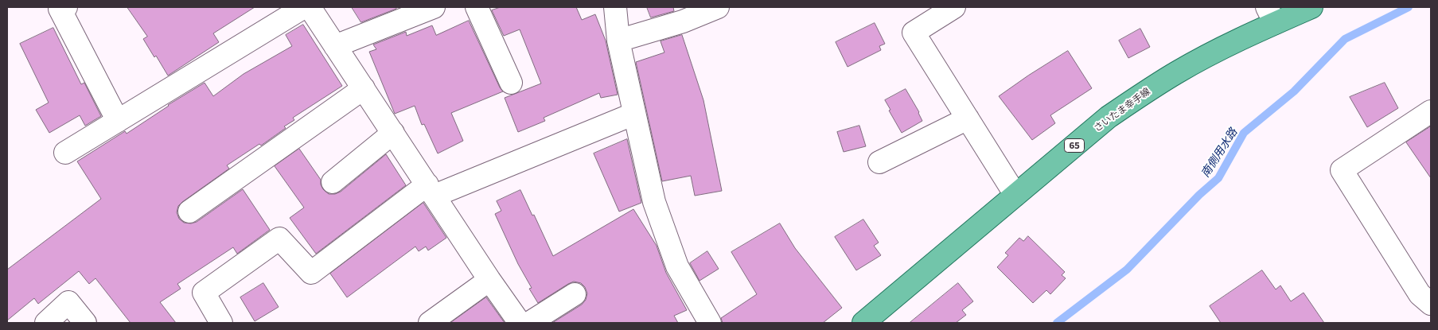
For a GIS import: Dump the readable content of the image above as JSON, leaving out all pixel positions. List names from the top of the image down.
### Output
{
  "streets": {
    "main road": ["さいたま幸手線", "65"]
  },
  "water": ["南側用水路"]
}
